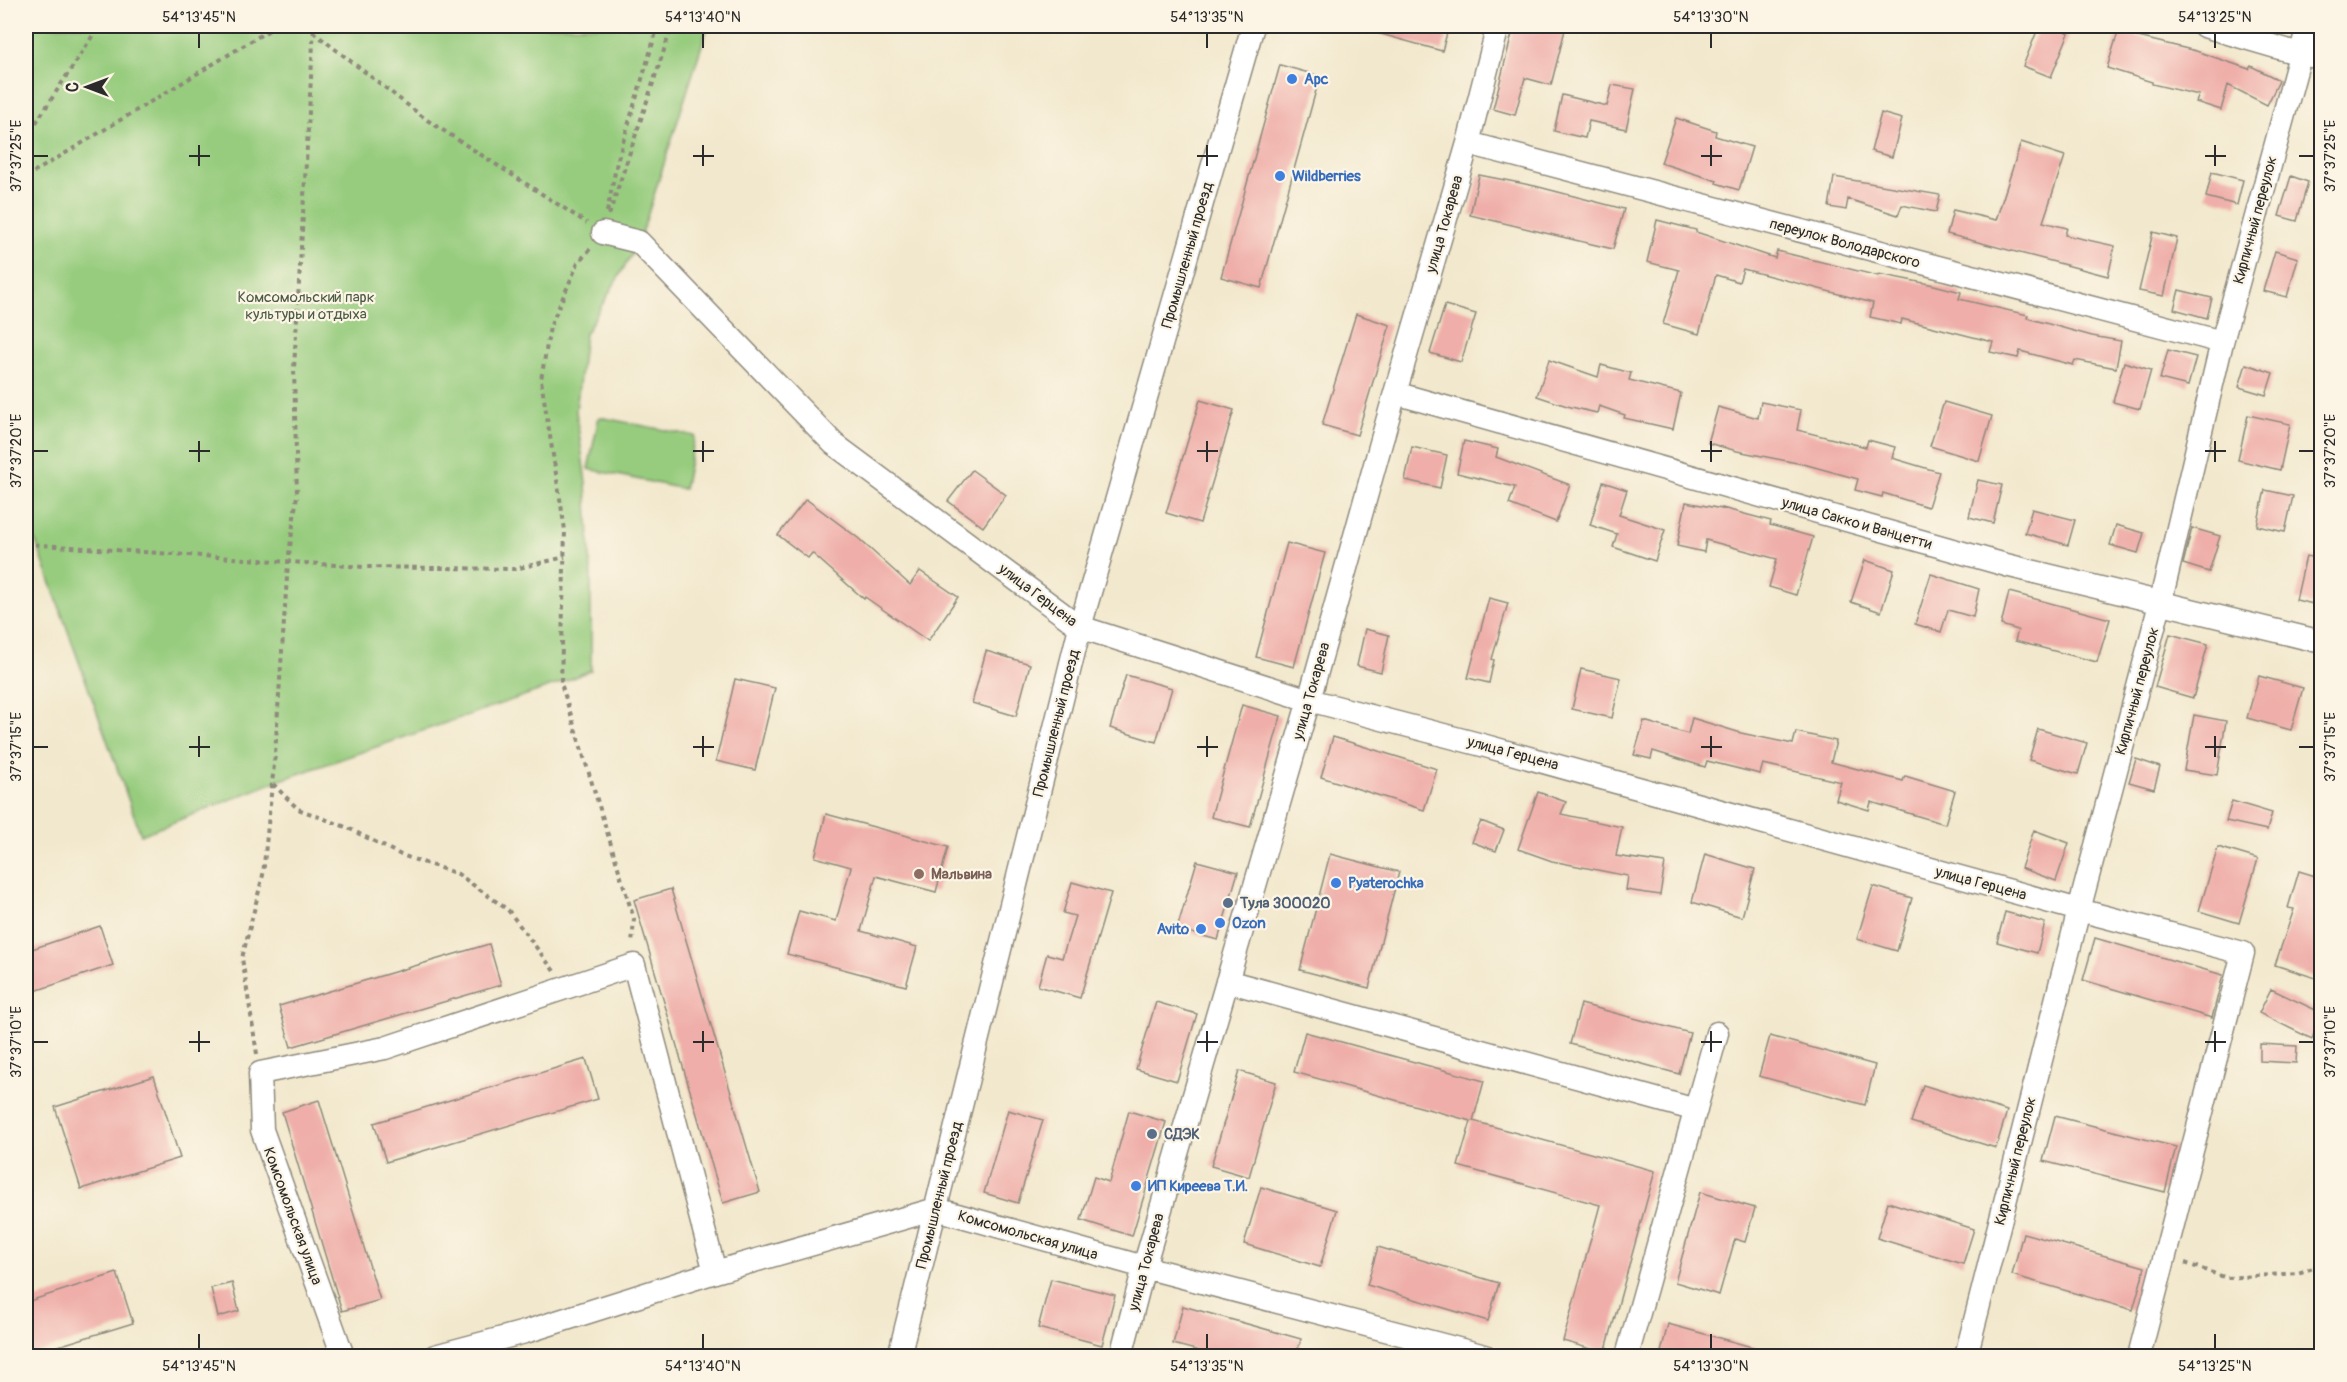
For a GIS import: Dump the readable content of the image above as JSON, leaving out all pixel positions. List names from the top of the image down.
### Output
{
  "streets": {
    "street": [
      "Кирпичный переулок",
      "улица Токарева",
      "переулок Володарского",
      "Промышленный проезд",
      "улица Сакко и Ванцетти",
      "улица Герцена",
      "Комсомольская улица"
    ]
  },
  "crossings": [
    ["Кирпичный переулок", "переулок Володарского"],
    ["Кирпичный переулок", "улица Сакко и Ванцетти"],
    ["Кирпичный переулок", "улица Герцена"],
    ["улица Токарева", "переулок Володарского"],
    ["улица Токарева", "улица Сакко и Ванцетти"],
    ["улица Токарева", "улица Герцена"],
    ["улица Токарева", "Комсомольская улица"],
    ["Промышленный проезд", "улица Герцена"],
    ["Промышленный проезд", "Комсомольская улица"]
  ],
  "parks": ["Комсомольский парк культуры и отдыха"],
  "places": [
    "Арс",
    "Wildberries",
    "Мальвина",
    "Pyaterochka",
    "Тула 300020",
    "Ozon",
    "Avito",
    "СДЭК",
    "ИП Киреева Т.И."
  ],
  "north": "left",
  "coordinates": [
    "54°13'45\"N",
    "54°13'40\"N",
    "54°13'35\"N",
    "54°13'30\"N",
    "54°13'25\"N",
    "37°37'25\"E",
    "37°37'20\"E",
    "37°37'15\"E",
    "37°37'10\"E"
  ]
}
